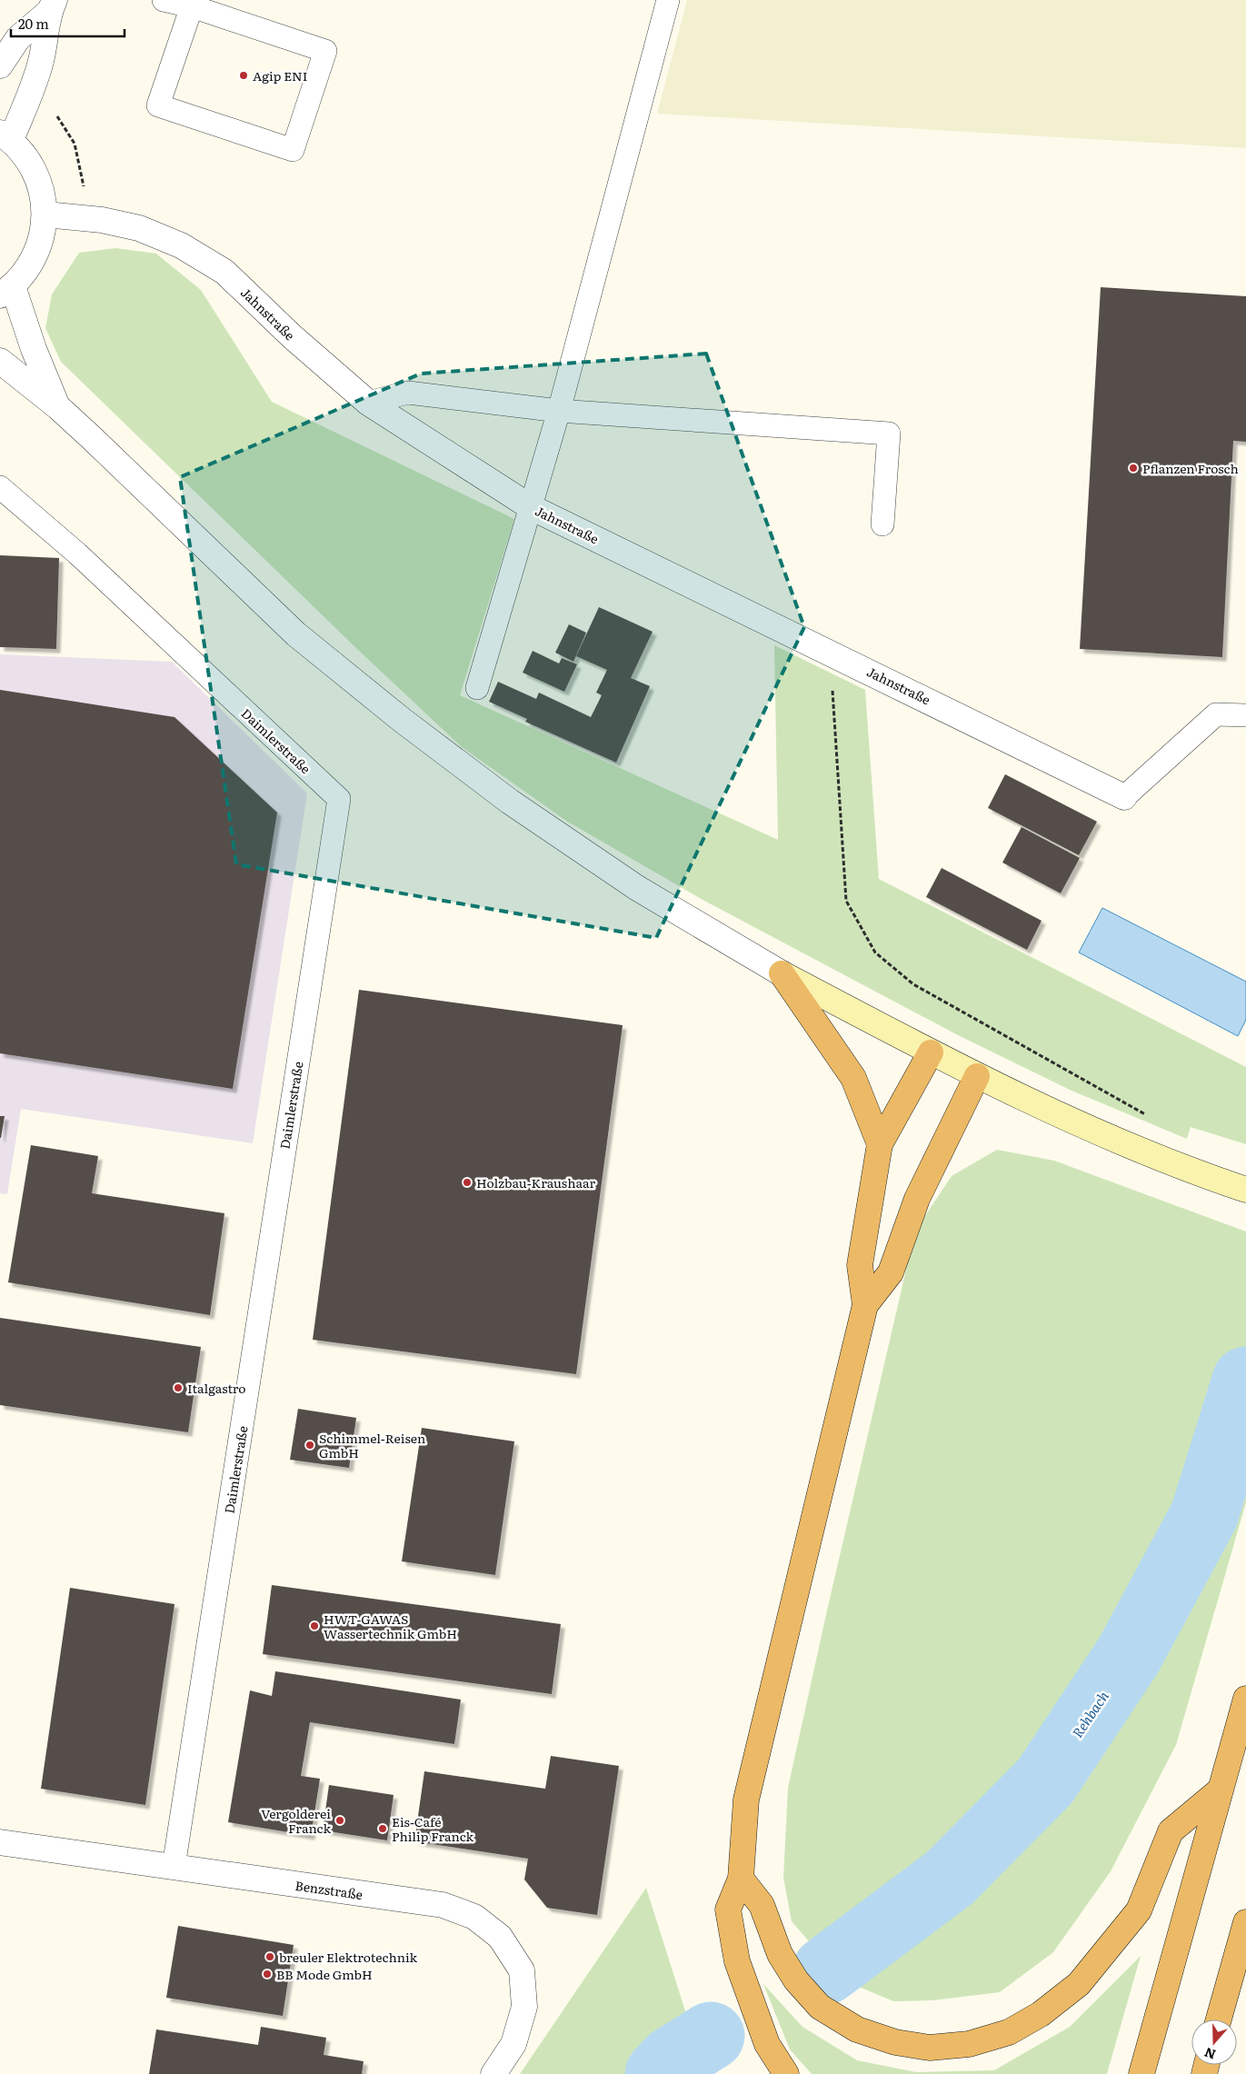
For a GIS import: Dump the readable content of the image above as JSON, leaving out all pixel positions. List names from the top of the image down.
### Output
{
  "streets": {
    "street": ["Jahnstraße", "Benzstraße"],
    "lane": ["Daimlerstraße"]
  },
  "crossings": [
    ["Daimlerstraße", "Benzstraße"]
  ],
  "water": ["Rehbach"],
  "places": [
    "Agip ENI",
    "Pflanzen Frosch",
    "Holzbau-Kraushaar",
    "Italgastro",
    "Schimmel-Reisen GmbH",
    "HWT-GAWAS Wassertechnik GmbH",
    "Vergolderei Franck",
    "Eis-Café Philip Franck",
    "breuler Elektrotechnik",
    "BB Mode GmbH"
  ],
  "scale_bar": "20 m",
  "north": "bottom"
}
